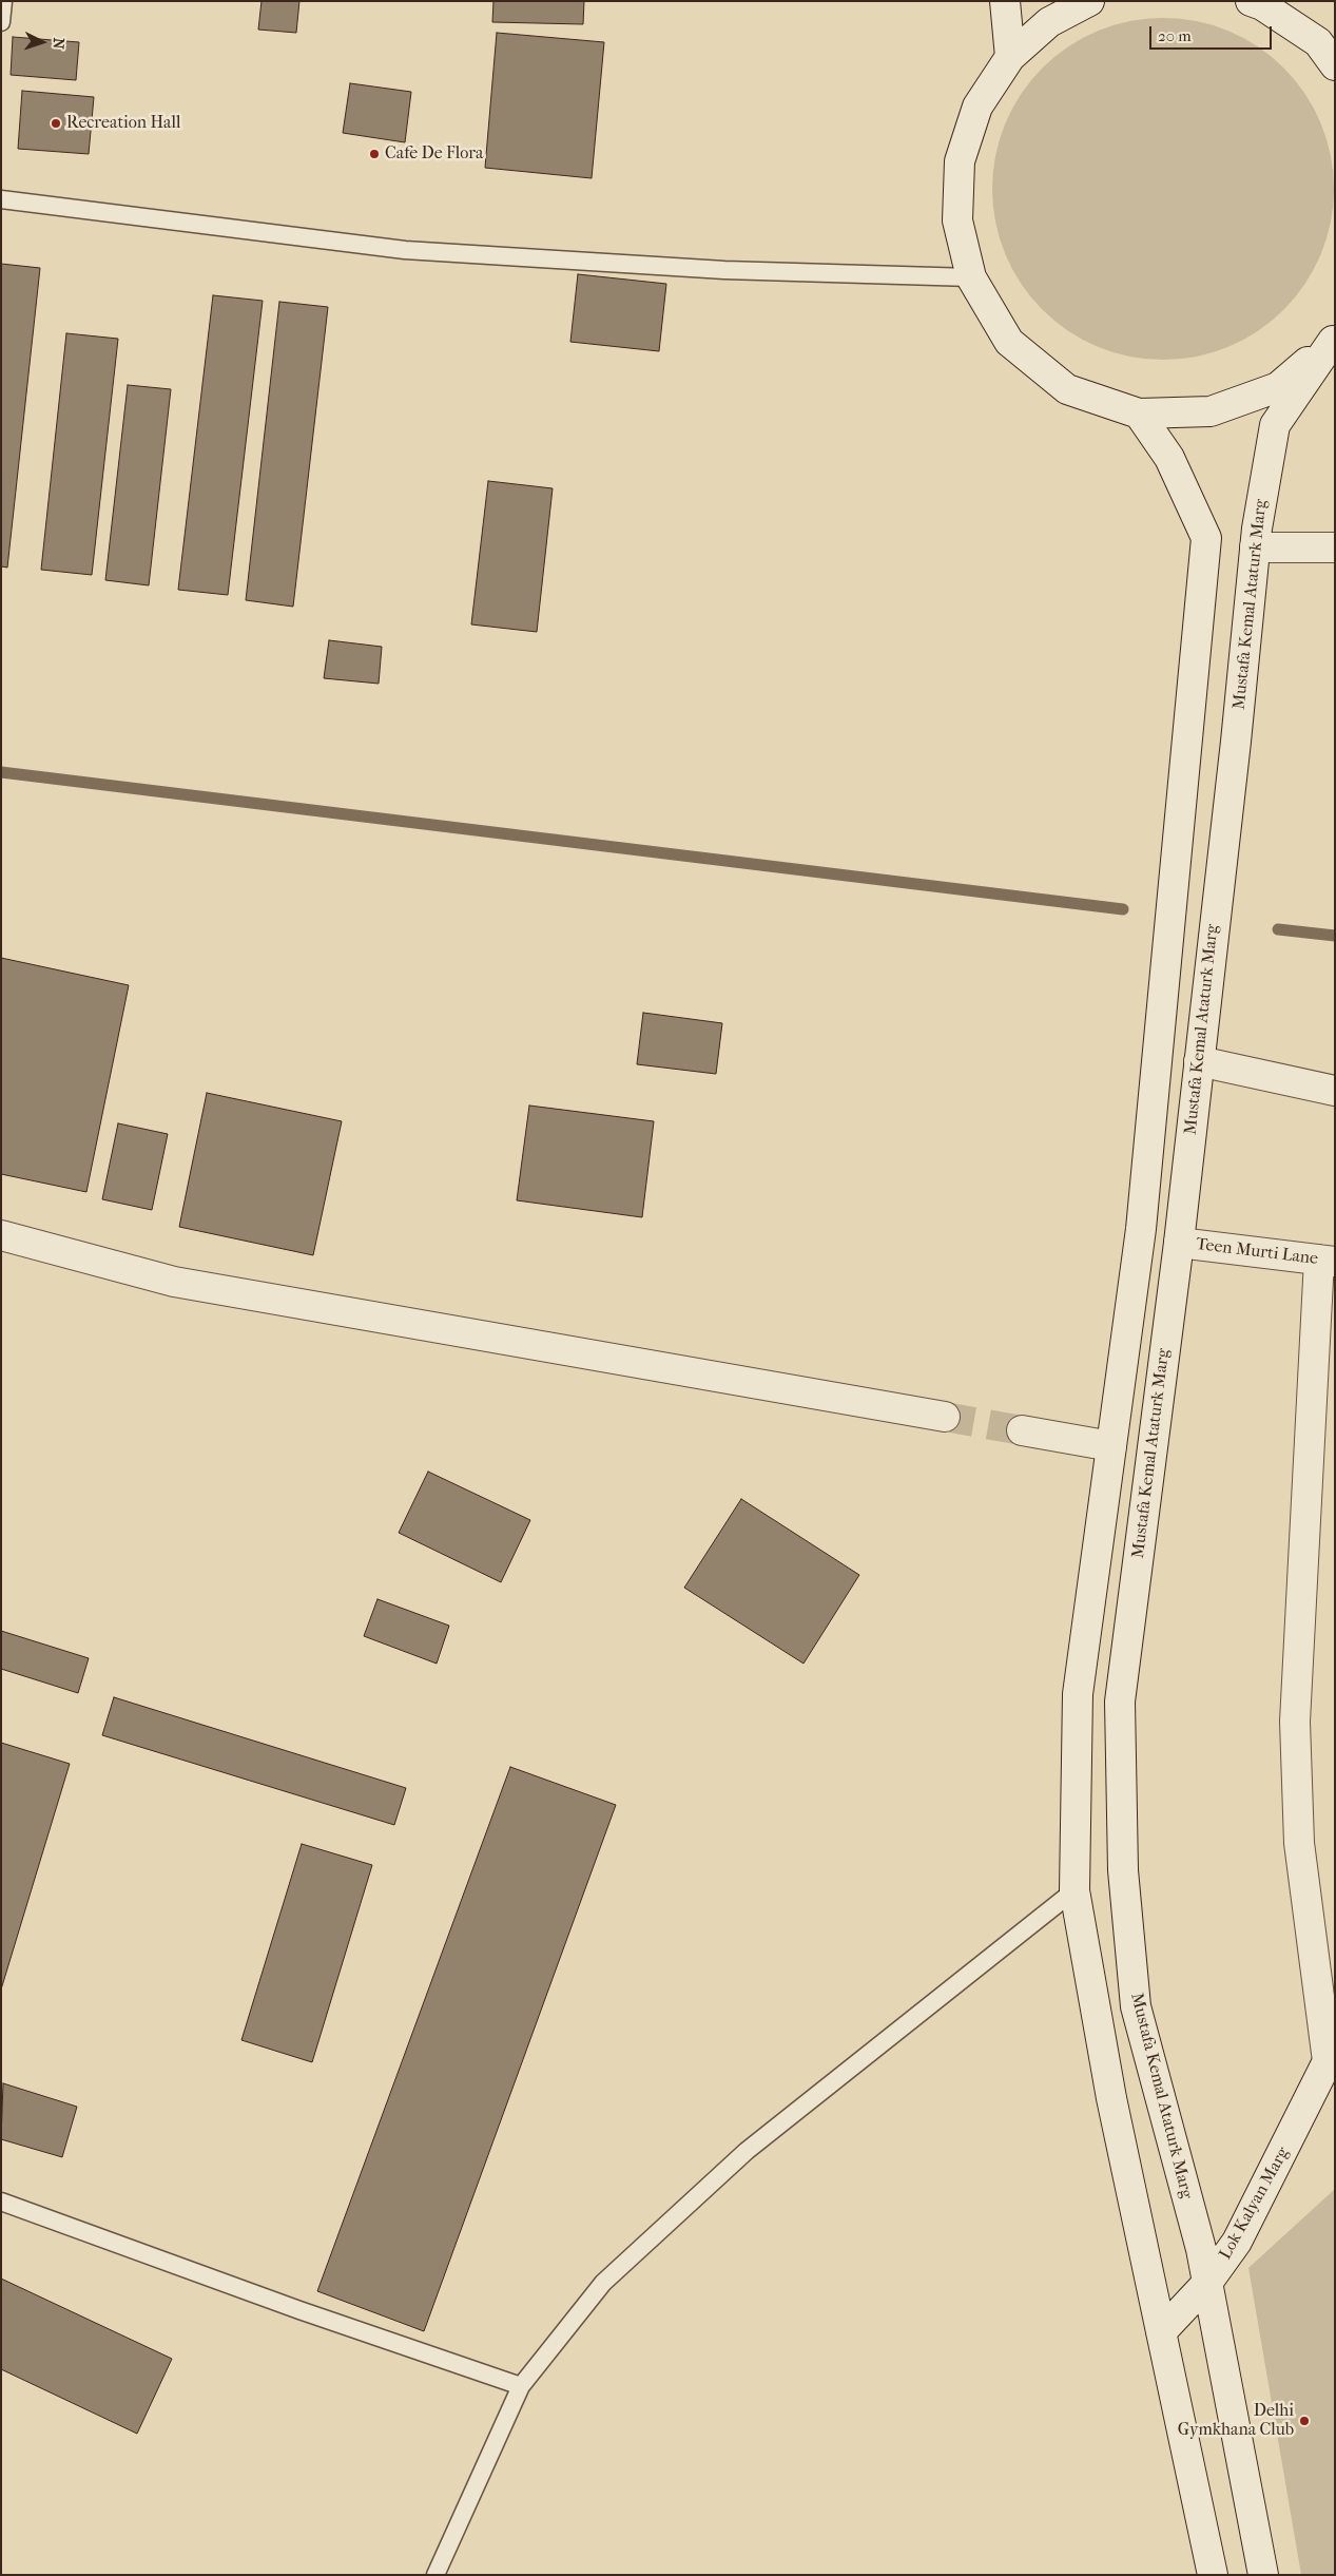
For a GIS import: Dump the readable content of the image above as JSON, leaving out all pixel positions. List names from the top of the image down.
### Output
{
  "streets": {
    "main road": ["Mustafa Kemal Ataturk Marg", "Teen Murti Lane", "Lok Kalyan Marg"]
  },
  "crossings": [
    ["Mustafa Kemal Ataturk Marg", "Teen Murti Lane"],
    ["Mustafa Kemal Ataturk Marg", "Lok Kalyan Marg"]
  ],
  "places": ["Recreation Hall", "Cafe De Flora", "Delhi Gymkhana Club"],
  "scale_bar": "20 m",
  "north": "right"
}
